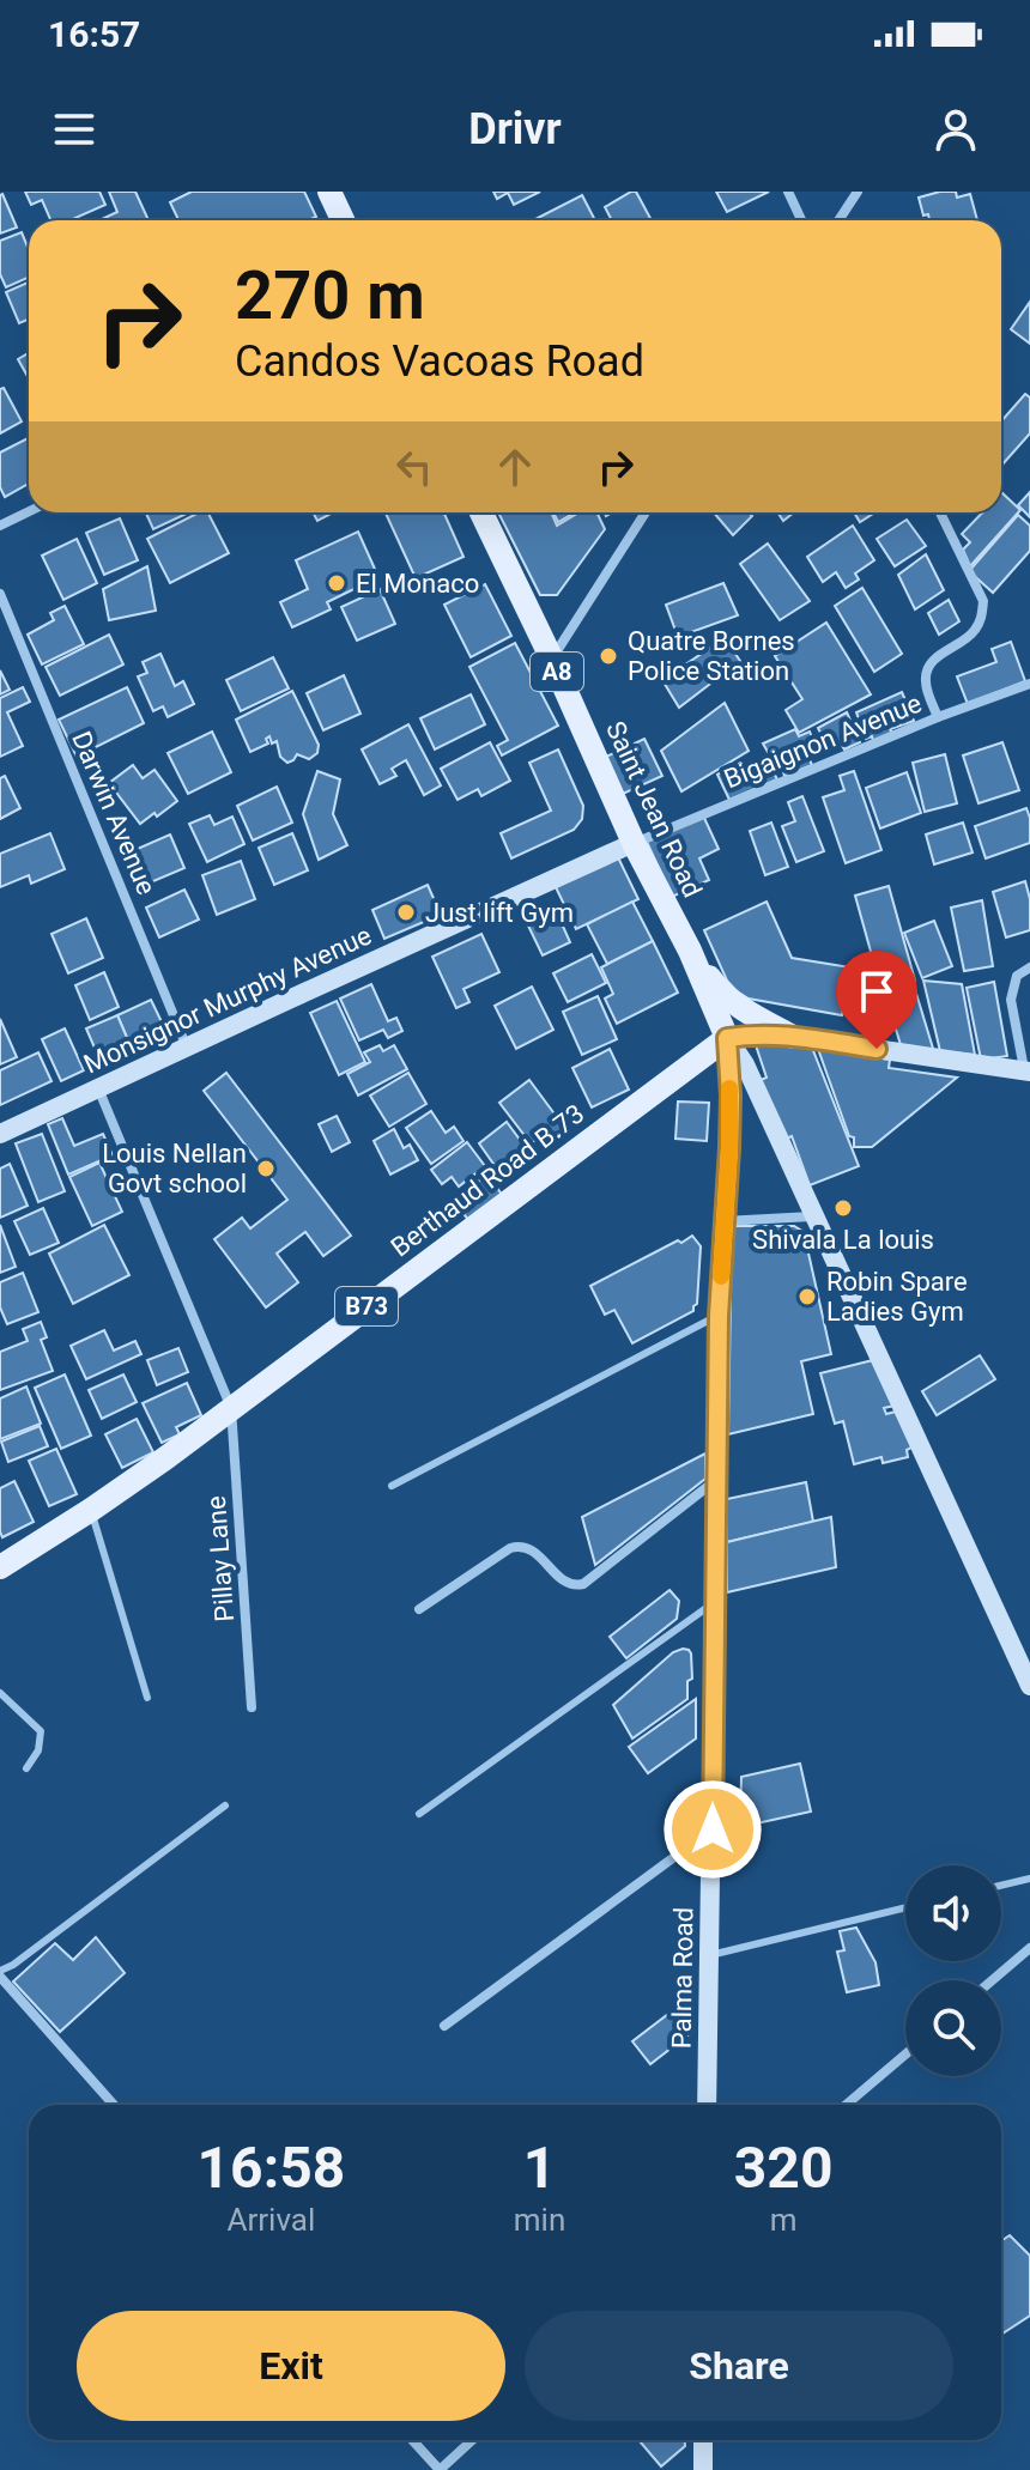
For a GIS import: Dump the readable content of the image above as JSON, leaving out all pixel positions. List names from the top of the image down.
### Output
{
  "streets": {
    "main road": [
      "A8",
      "Saint Jean Road",
      "Monsignor Murphy Avenue",
      "Berthaud Road B.73",
      "B73",
      "Palma Road"
    ],
    "street": ["Bigaignon Avenue", "Darwin Avenue", "Pillay Lane"]
  },
  "crossings": [
    ["Bigaignon Avenue", "Saint Jean Road"],
    ["Bigaignon Avenue", "Monsignor Murphy Avenue"],
    ["Saint Jean Road", "Monsignor Murphy Avenue"],
    ["Saint Jean Road", "Berthaud Road B.73"],
    ["Saint Jean Road", "Palma Road"],
    ["Darwin Avenue", "Monsignor Murphy Avenue"],
    ["Monsignor Murphy Avenue", "Pillay Lane"],
    ["Berthaud Road B.73", "Pillay Lane"],
    ["Berthaud Road B.73", "Palma Road"]
  ],
  "places": [
    "El Monaco",
    "Quatre Bornes Police Station",
    "Just lift Gym",
    "Louis Nellan Govt school",
    "Shivala La louis",
    "Robin Spare Ladies Gym"
  ],
  "page": {
    "status": "16:57",
    "header": "Drivr",
    "turn": ["270 m", "Candos Vacoas Road"],
    "eta": [
      "16:58",
      "Arrival",
      "1",
      "min",
      "320",
      "m"
    ],
    "buttons": ["Exit", "Share"]
  }
}
